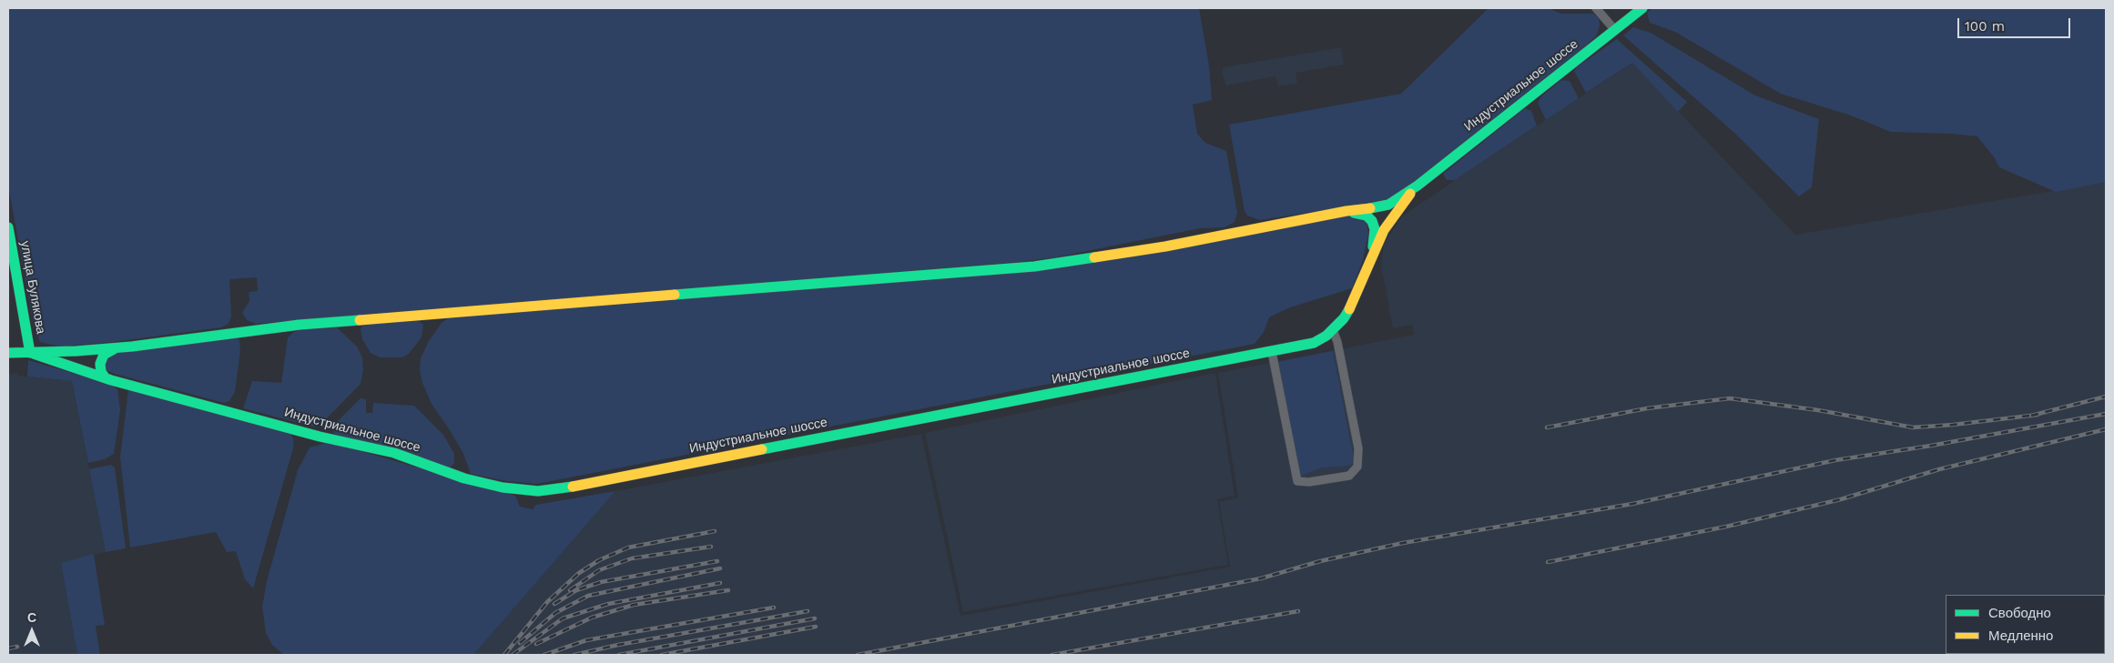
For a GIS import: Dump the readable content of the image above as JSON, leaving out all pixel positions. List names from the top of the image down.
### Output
{
  "streets": {
    "main road": ["Индустриальное шоссе", "улица Булякова"]
  },
  "crossings": [
    ["Индустриальное шоссе", "улица Булякова"]
  ],
  "legend": ["Свободно", "Медленно"],
  "scale_bar": "100 m",
  "north": "top"
}
